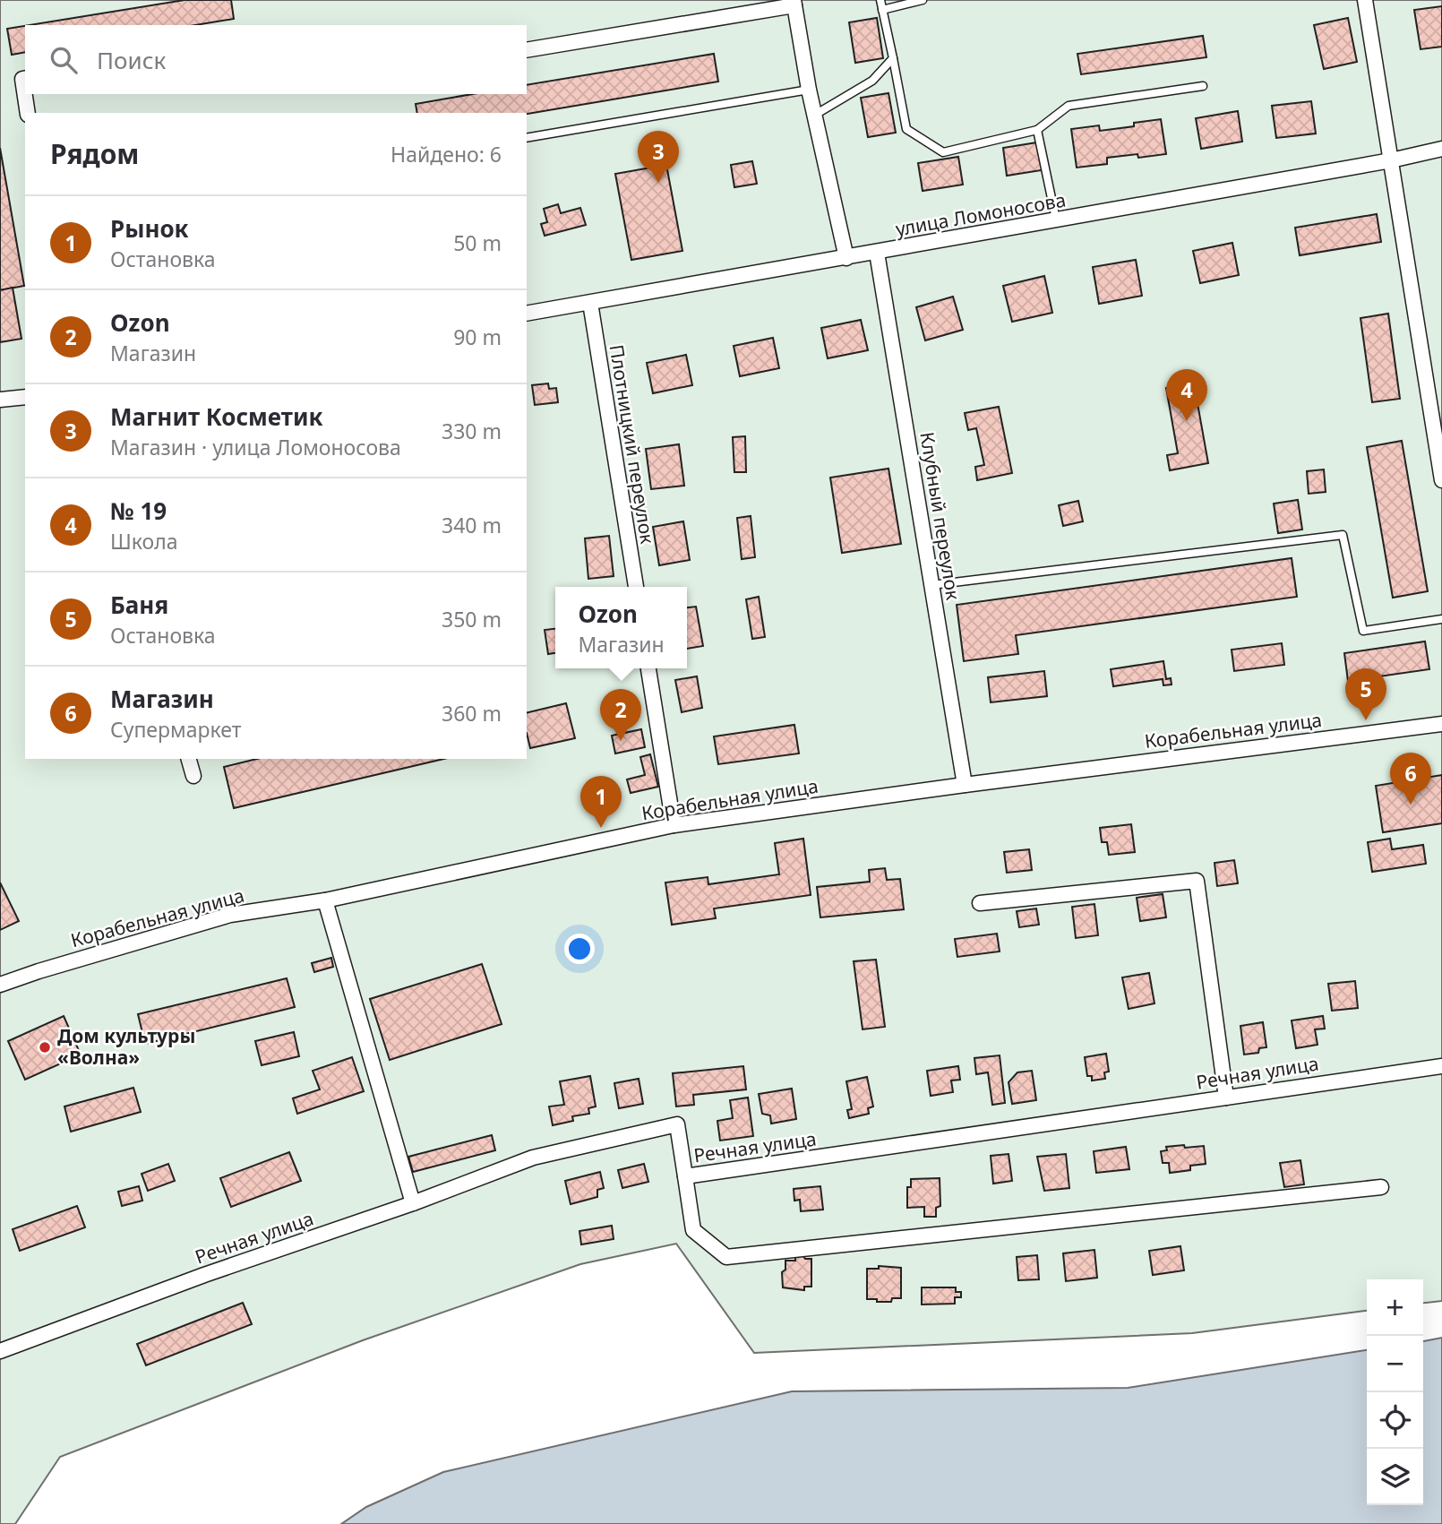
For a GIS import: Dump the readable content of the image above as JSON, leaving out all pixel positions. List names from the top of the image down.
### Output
{
  "streets": {
    "street": [
      "улица Ломоносова",
      "Плотницкий переулок",
      "Клубный переулок",
      "Корабельная улица",
      "Речная улица"
    ]
  },
  "crossings": [
    ["улица Ломоносова", "Плотницкий переулок"],
    ["улица Ломоносова", "Клубный переулок"],
    ["Клубный переулок", "Корабельная улица"]
  ],
  "places": ["Дом культуры «Волна»"],
  "page": {
    "search": "Поиск",
    "heading": ["Рядом", "Найдено: 6"],
    "pins": [
      "3",
      "4",
      "5",
      "2",
      "6",
      "1"
    ],
    "list": [
      {
        "mark": "1",
        "name": "Рынок",
        "note": "Остановка",
        "value": "50 m"
      },
      {
        "mark": "2",
        "name": "Ozon",
        "note": "Магазин",
        "value": "90 m"
      },
      {
        "mark": "3",
        "name": "Магнит Косметик",
        "note": "Магазин · улица Ломоносова",
        "value": "330 m"
      },
      {
        "mark": "4",
        "name": "№ 19",
        "note": "Школа",
        "value": "340 m"
      },
      {
        "mark": "5",
        "name": "Баня",
        "note": "Остановка",
        "value": "350 m"
      },
      {
        "mark": "6",
        "name": "Магазин",
        "note": "Супермаркет",
        "value": "360 m"
      }
    ],
    "popup": ["Ozon", "Магазин"],
    "map_buttons": ["+", "−"]
  }
}
